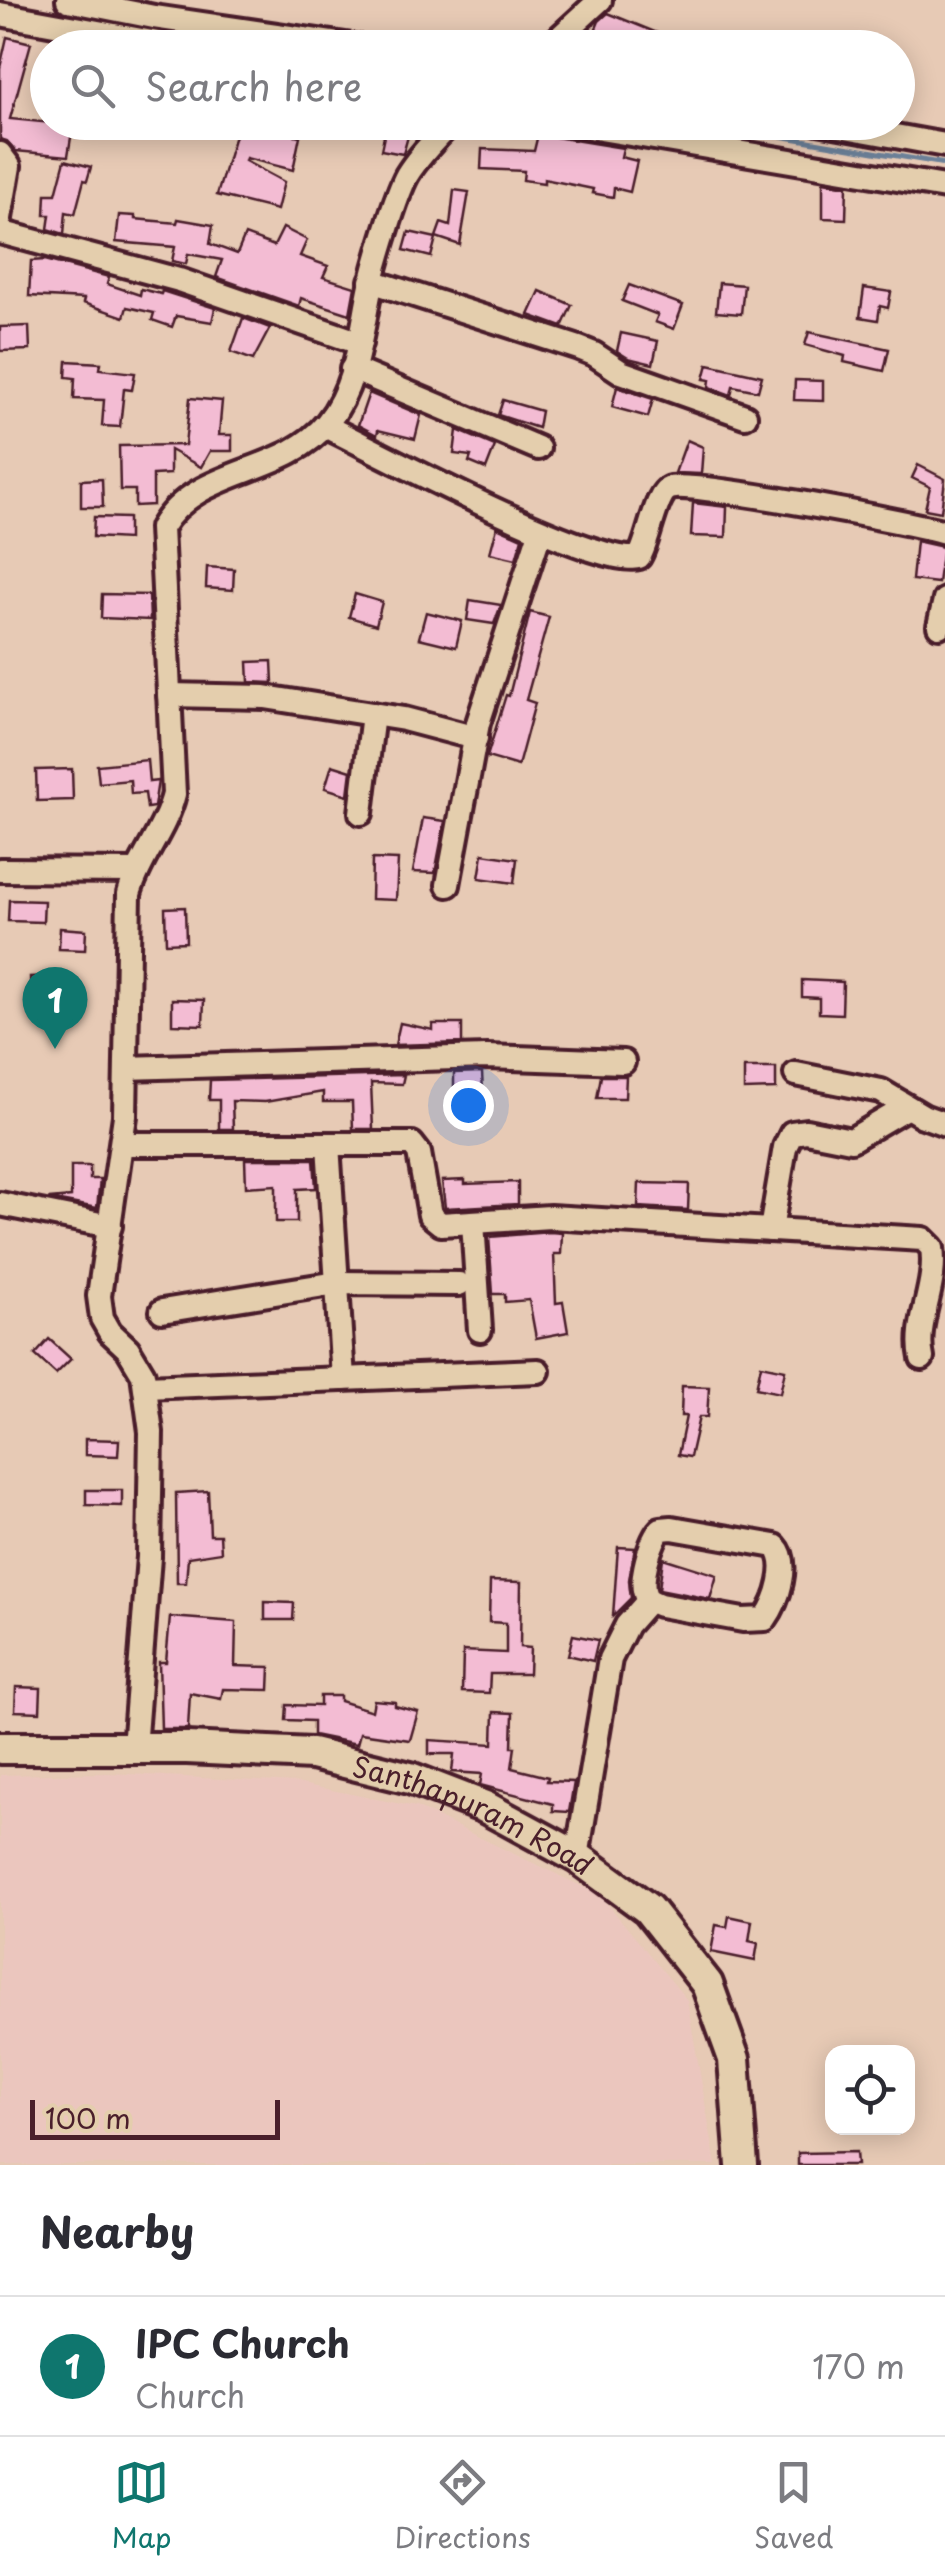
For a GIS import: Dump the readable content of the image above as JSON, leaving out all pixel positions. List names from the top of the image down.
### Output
{
  "streets": {
    "main road": ["Santhapuram Road"]
  },
  "scale_bar": "100 m",
  "page": {
    "search": "Search here",
    "pins": "1",
    "scale": "100 m",
    "heading": "Nearby",
    "list": [
      {
        "mark": "1",
        "name": "IPC Church",
        "note": "Church",
        "value": "170 m"
      }
    ],
    "nav": ["Map", "Directions", "Saved"]
  }
}
